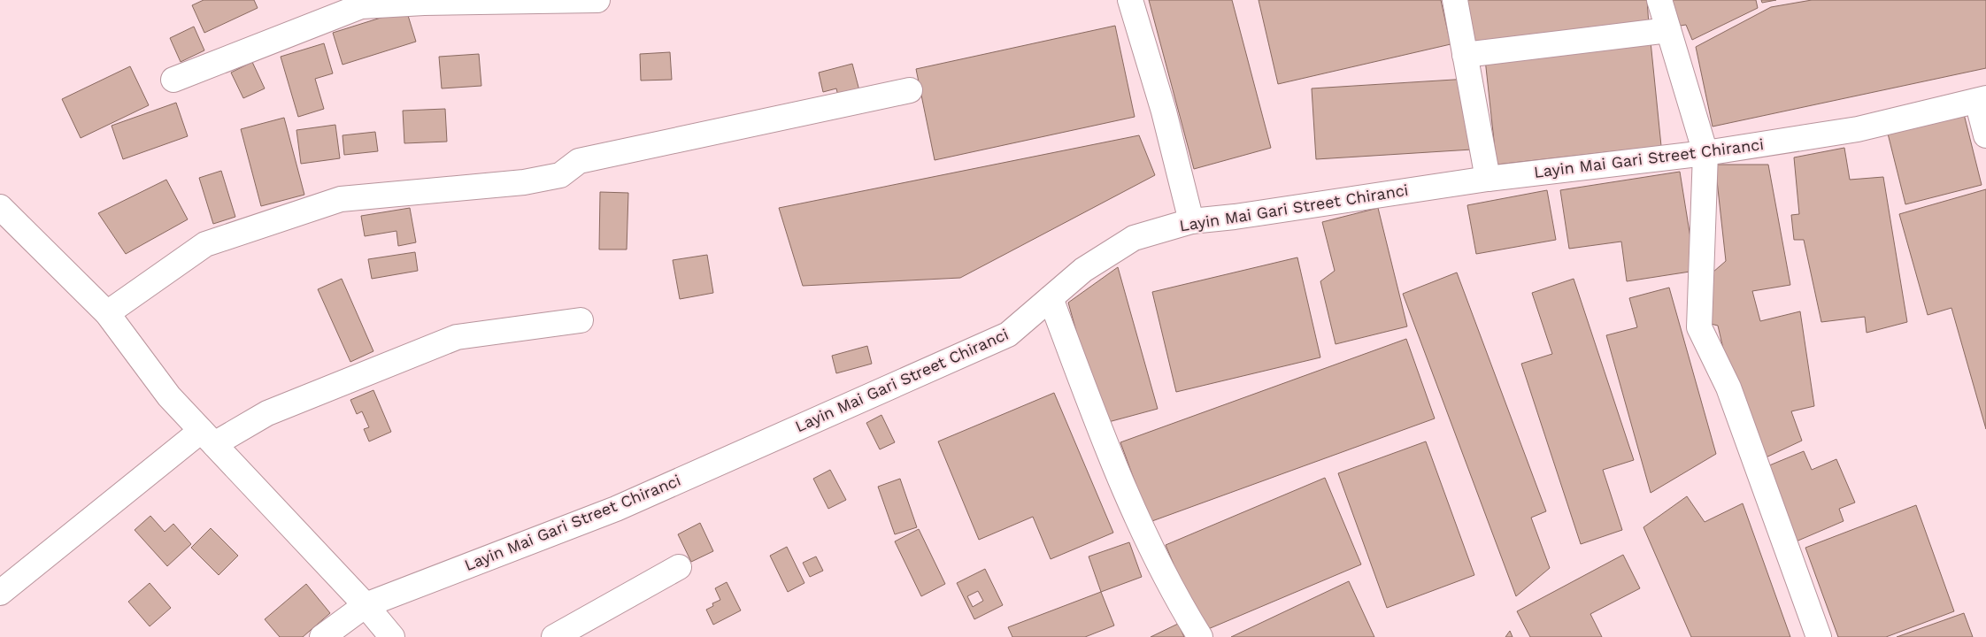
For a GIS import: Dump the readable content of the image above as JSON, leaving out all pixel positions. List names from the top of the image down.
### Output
{
  "streets": {
    "street": ["Layin Mai Gari Street Chiranci"]
  }
}
